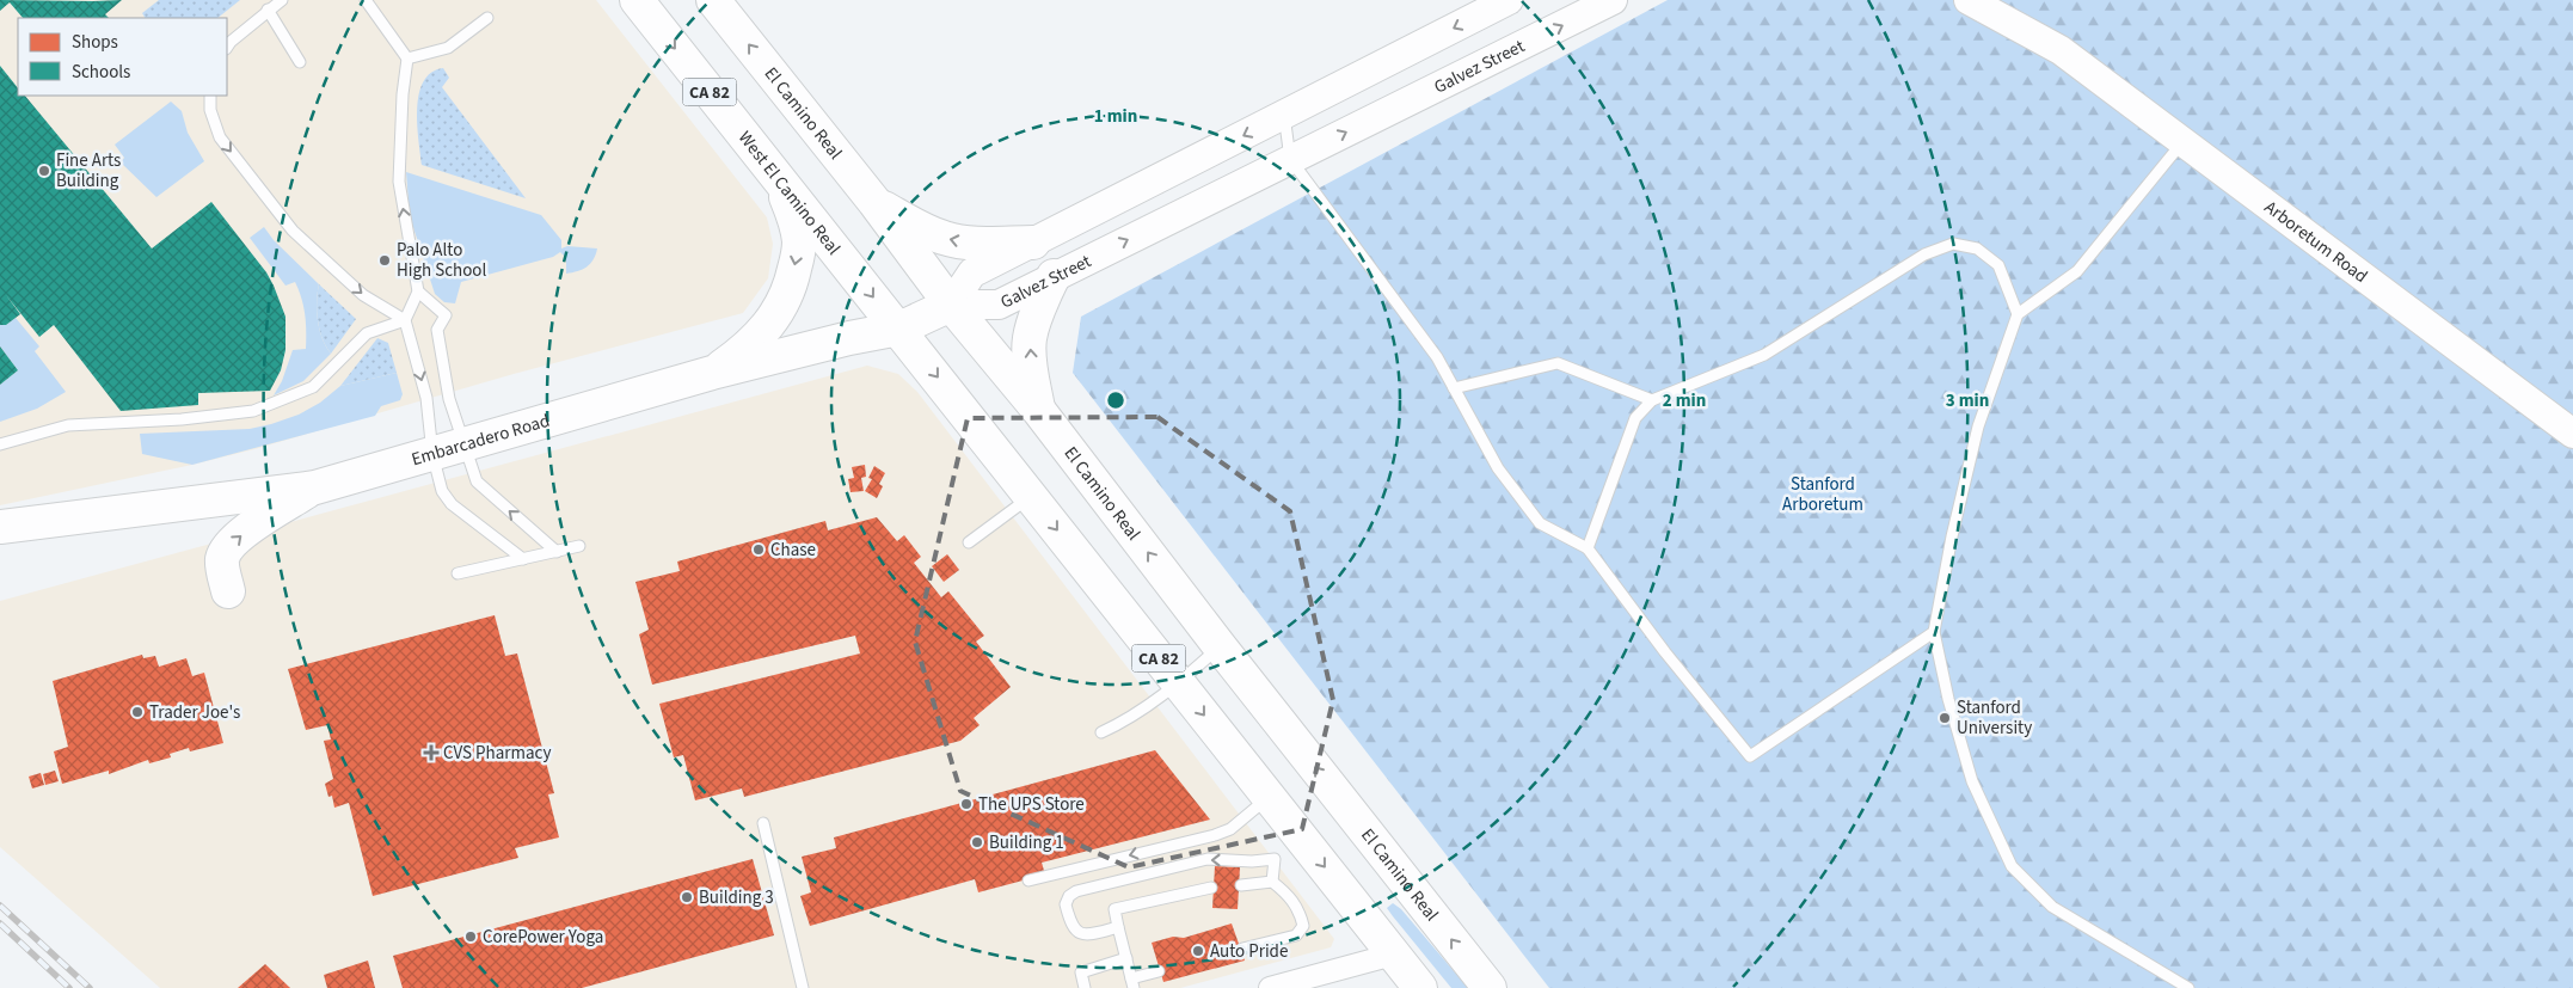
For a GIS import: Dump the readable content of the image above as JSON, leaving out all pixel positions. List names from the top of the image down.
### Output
{
  "streets": {
    "main road": [
      "Galvez Street",
      "CA 82",
      "El Camino Real",
      "West El Camino Real",
      "Arboretum Road",
      "Embarcadero Road"
    ]
  },
  "crossings": [
    ["Galvez Street", "El Camino Real"],
    ["Galvez Street", "Embarcadero Road"],
    ["CA 82", "West El Camino Real"],
    ["CA 82", "Embarcadero Road"],
    ["El Camino Real", "Embarcadero Road"],
    ["West El Camino Real", "Embarcadero Road"]
  ],
  "one_way": ["West El Camino Real"],
  "parks": ["Stanford Arboretum"],
  "places": {
    "other": [
      "Fine Arts Building",
      "Palo Alto High School",
      "Chase",
      "Trader Joe's",
      "Stanford University",
      "The UPS Store",
      "Building 1",
      "Building 3",
      "CorePower Yoga",
      "Auto Pride"
    ],
    "health": ["CVS Pharmacy"]
  },
  "legend": ["Shops", "Schools"],
  "rings": ["1 min", "2 min", "3 min"]
}
